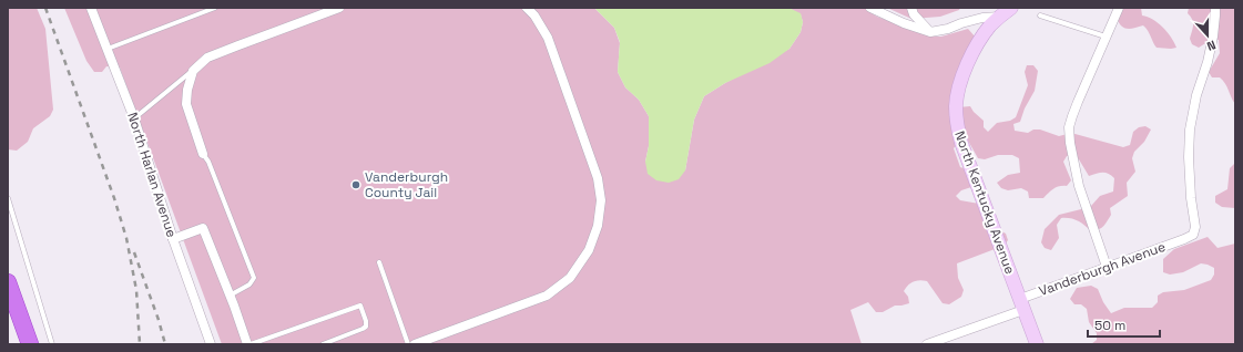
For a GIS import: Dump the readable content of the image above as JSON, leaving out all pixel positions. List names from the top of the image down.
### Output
{
  "streets": {
    "street": ["North Harlan Avenue", "North Kentucky Avenue", "Vanderburgh Avenue"]
  },
  "crossings": [
    ["North Kentucky Avenue", "Vanderburgh Avenue"]
  ],
  "places": ["Vanderburgh County Jail"],
  "scale_bar": "50 m",
  "north": "bottom"
}
